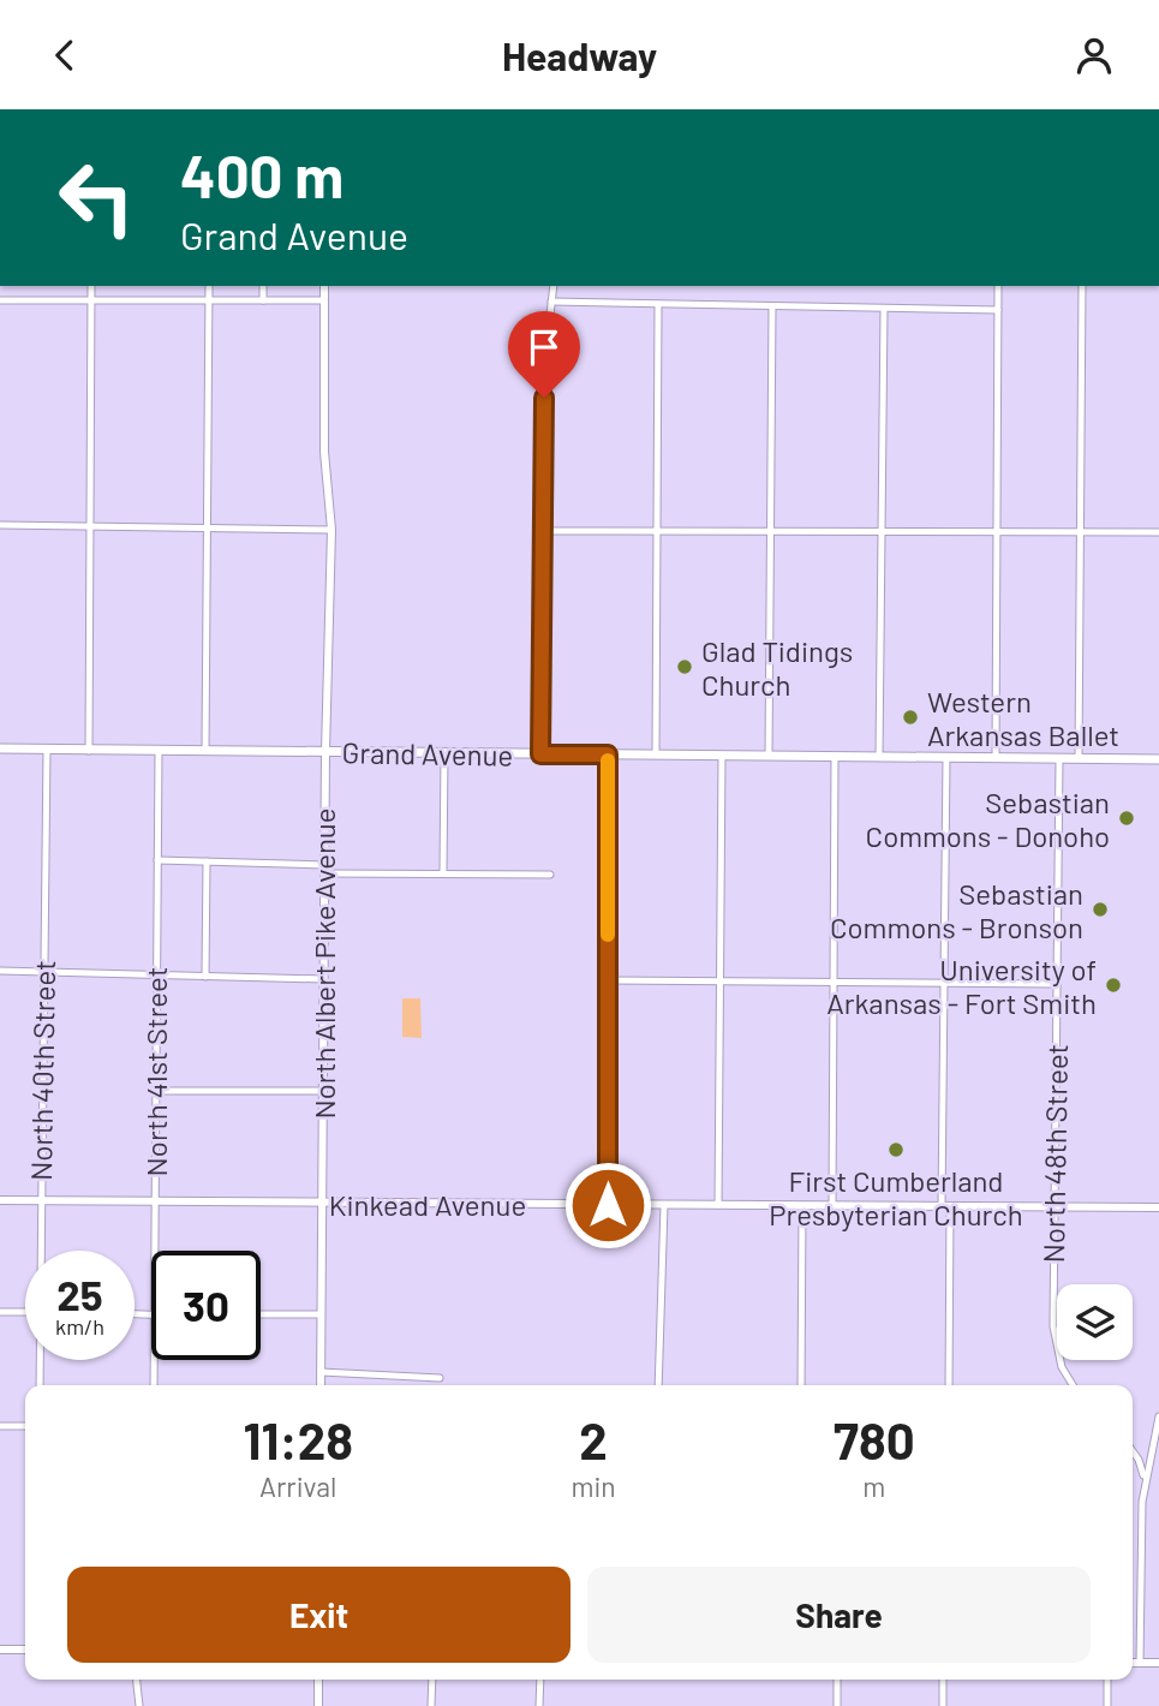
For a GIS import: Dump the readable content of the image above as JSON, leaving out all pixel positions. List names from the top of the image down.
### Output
{
  "streets": {
    "main road": ["Grand Avenue"],
    "street": [
      "North Albert Pike Avenue",
      "North 40th Street",
      "North 41st Street",
      "North 48th Street",
      "Kinkead Avenue"
    ]
  },
  "crossings": [
    ["Grand Avenue", "North Albert Pike Avenue"],
    ["Grand Avenue", "North 40th Street"],
    ["Grand Avenue", "North 41st Street"],
    ["Grand Avenue", "North 48th Street"],
    ["North Albert Pike Avenue", "Kinkead Avenue"],
    ["North 40th Street", "Kinkead Avenue"],
    ["North 41st Street", "Kinkead Avenue"],
    ["North 48th Street", "Kinkead Avenue"]
  ],
  "places": [
    "Glad Tidings Church",
    "Western Arkansas Ballet",
    "Sebastian Commons - Donoho",
    "Sebastian Commons - Bronson",
    "University of Arkansas - Fort Smith",
    "First Cumberland Presbyterian Church"
  ],
  "page": {
    "header": "Headway",
    "turn": ["400 m", "Grand Avenue"],
    "speed": "25 km/h",
    "limit": "30",
    "eta": [
      "11:28",
      "Arrival",
      "2",
      "min",
      "780",
      "m"
    ],
    "buttons": ["Exit", "Share"]
  }
}
